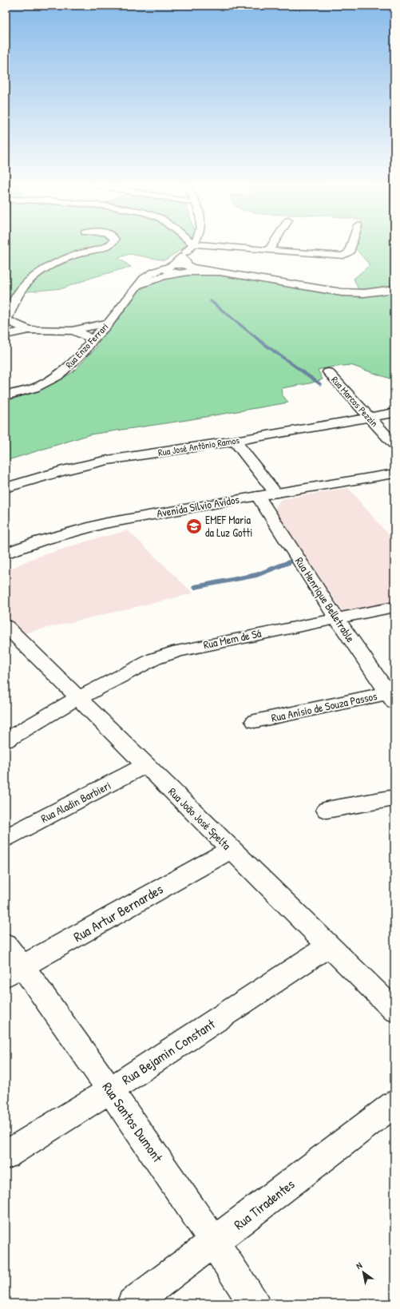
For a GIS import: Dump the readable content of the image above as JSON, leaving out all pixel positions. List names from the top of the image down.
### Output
{
  "streets": {
    "street": [
      "Rua Enzo Ferrari",
      "Rua Marcos Pezzin",
      "Rua José Antônio Ramos",
      "Avenida Sílvio Avidos",
      "Rua Henrique Belletrable",
      "Rua Mem de Sá",
      "Rua Anísio de Souza Passos",
      "Rua Aladin Barbieri",
      "Rua João José Spelta",
      "Rua Artur Bernardes",
      "Rua Bejamin Constant",
      "Rua Santos Dumont",
      "Rua Tiradentes"
    ]
  },
  "crossings": [
    ["Rua Marcos Pezzin", "Rua José Antônio Ramos"],
    ["Avenida Sílvio Avidos", "Rua Henrique Belletrable"],
    ["Rua Henrique Belletrable", "Rua Mem de Sá"],
    ["Rua Henrique Belletrable", "Rua Anísio de Souza Passos"],
    ["Rua Mem de Sá", "Rua João José Spelta"],
    ["Rua Aladin Barbieri", "Rua João José Spelta"],
    ["Rua João José Spelta", "Rua Artur Bernardes"],
    ["Rua João José Spelta", "Rua Bejamin Constant"],
    ["Rua Artur Bernardes", "Rua Santos Dumont"],
    ["Rua Bejamin Constant", "Rua Santos Dumont"],
    ["Rua Santos Dumont", "Rua Tiradentes"]
  ],
  "places": {
    "school or university": ["EMEF Maria da Luz Gotti"]
  },
  "north": "top left"
}
